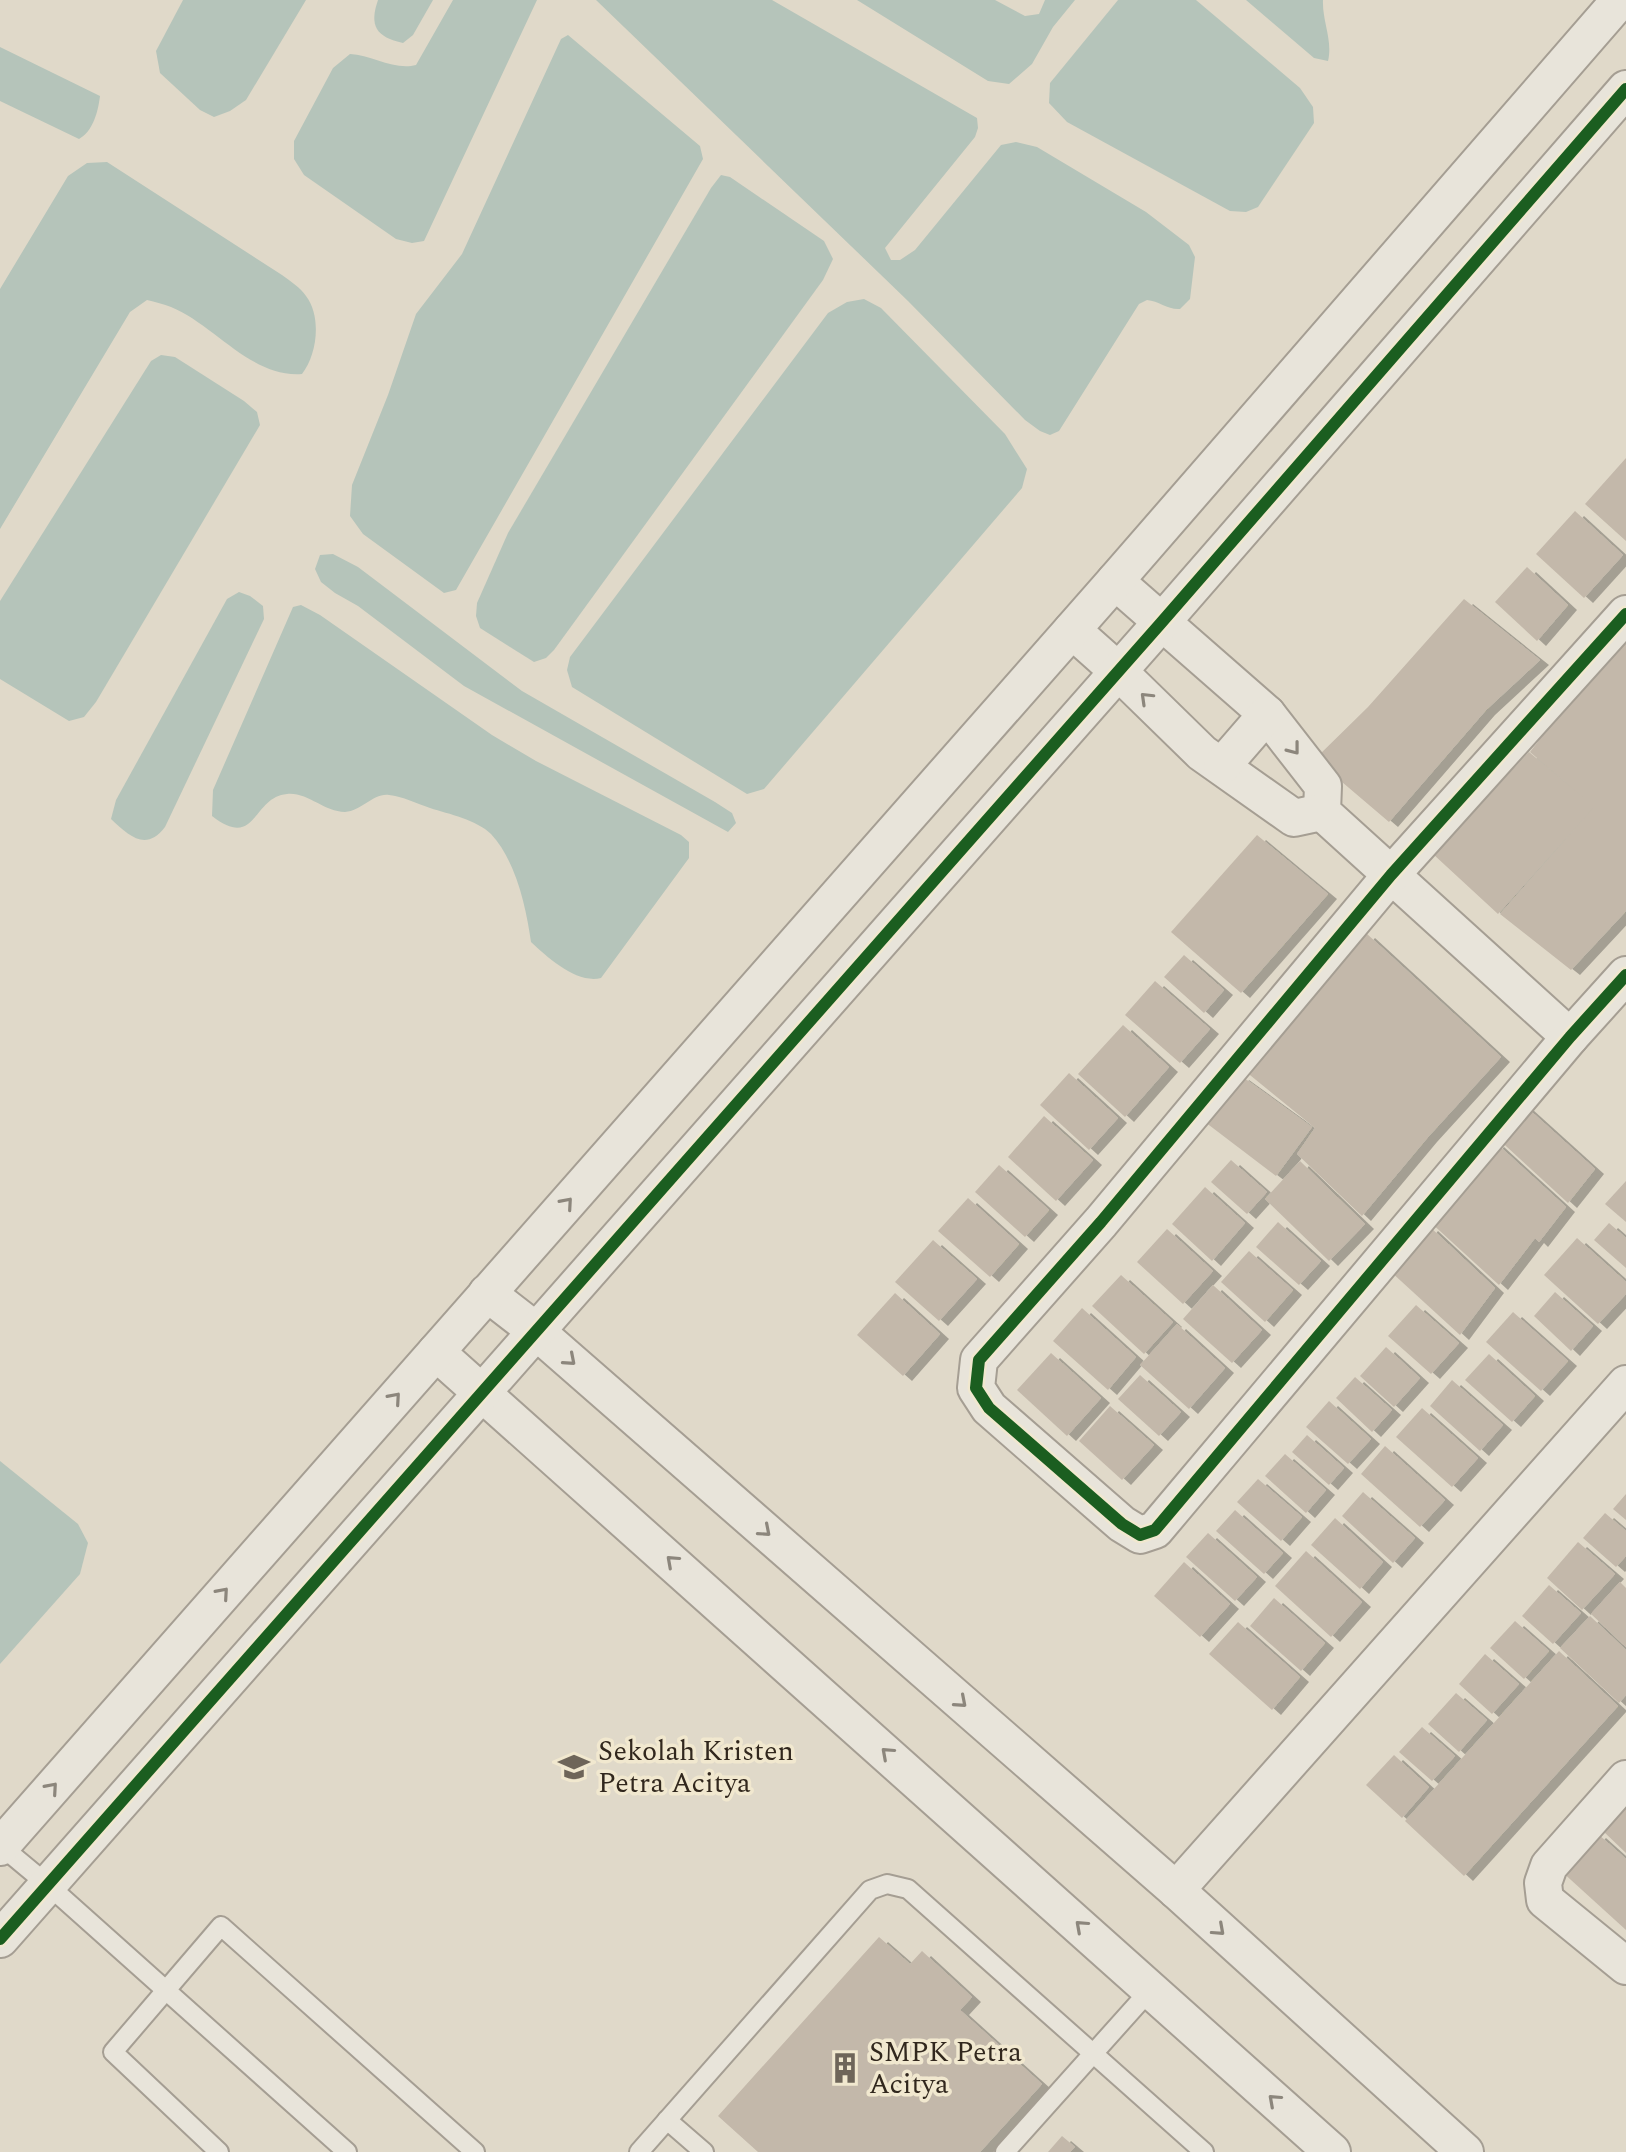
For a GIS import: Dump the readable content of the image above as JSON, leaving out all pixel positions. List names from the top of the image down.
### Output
{
  "places": {
    "school or university": ["Sekolah Kristen Petra Acitya"],
    "building": ["SMPK Petra Acitya"]
  }
}
